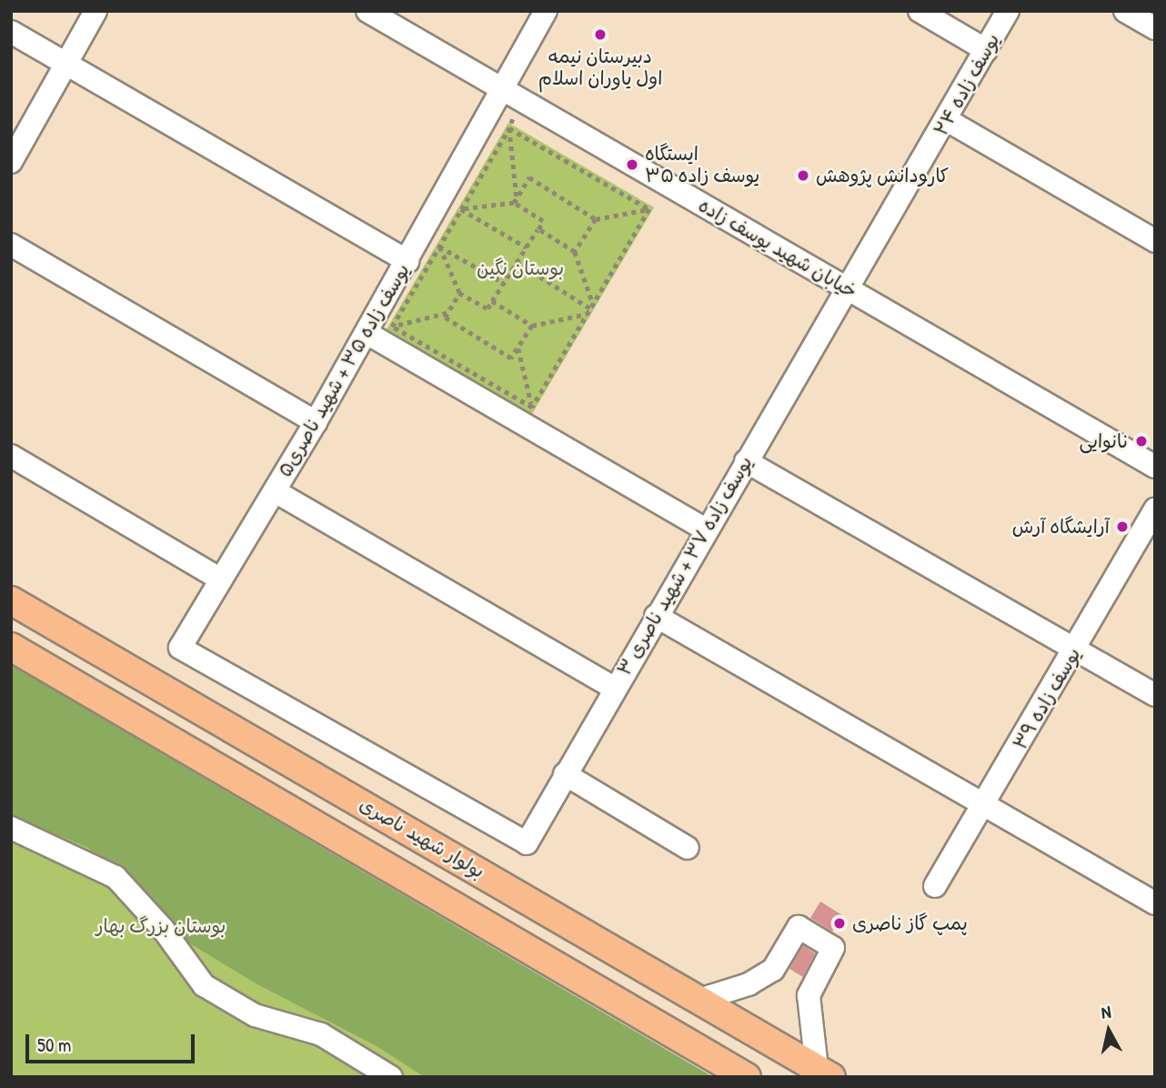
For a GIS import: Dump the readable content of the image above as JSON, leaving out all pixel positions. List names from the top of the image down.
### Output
{
  "streets": {
    "main road": ["بولوار شهید ناصری"],
    "street": [
      "یوسف زاده ۲۴",
      "خیابان شهید یوسف زاده",
      "یوسف زاده ۳۵ + شهید ناصری۵",
      "یوسف زاده ۳۷ + شهید ناصری ۳",
      "یوسف زاده ۳۹"
    ]
  },
  "crossings": [
    ["یوسف زاده ۲۴", "خیابان شهید یوسف زاده"],
    ["یوسف زاده ۲۴", "یوسف زاده ۳۷ + شهید ناصری ۳"],
    ["خیابان شهید یوسف زاده", "یوسف زاده ۳۵ + شهید ناصری۵"],
    ["خیابان شهید یوسف زاده", "یوسف زاده ۳۷ + شهید ناصری ۳"],
    ["یوسف زاده ۳۵ + شهید ناصری۵", "یوسف زاده ۳۷ + شهید ناصری ۳"]
  ],
  "parks": ["بوستان نگین", "بوستان بزرگ بهار"],
  "places": [
    "دبیرستان نیمه اول یاوران اسلام",
    "ایستگاه یوسف زاده ۳۵",
    "کارودانش پژوهش",
    "نانوایی",
    "آرایشگاه آرش",
    "پمپ گاز ناصری"
  ],
  "scale_bar": "50 m",
  "north": "top"
}
